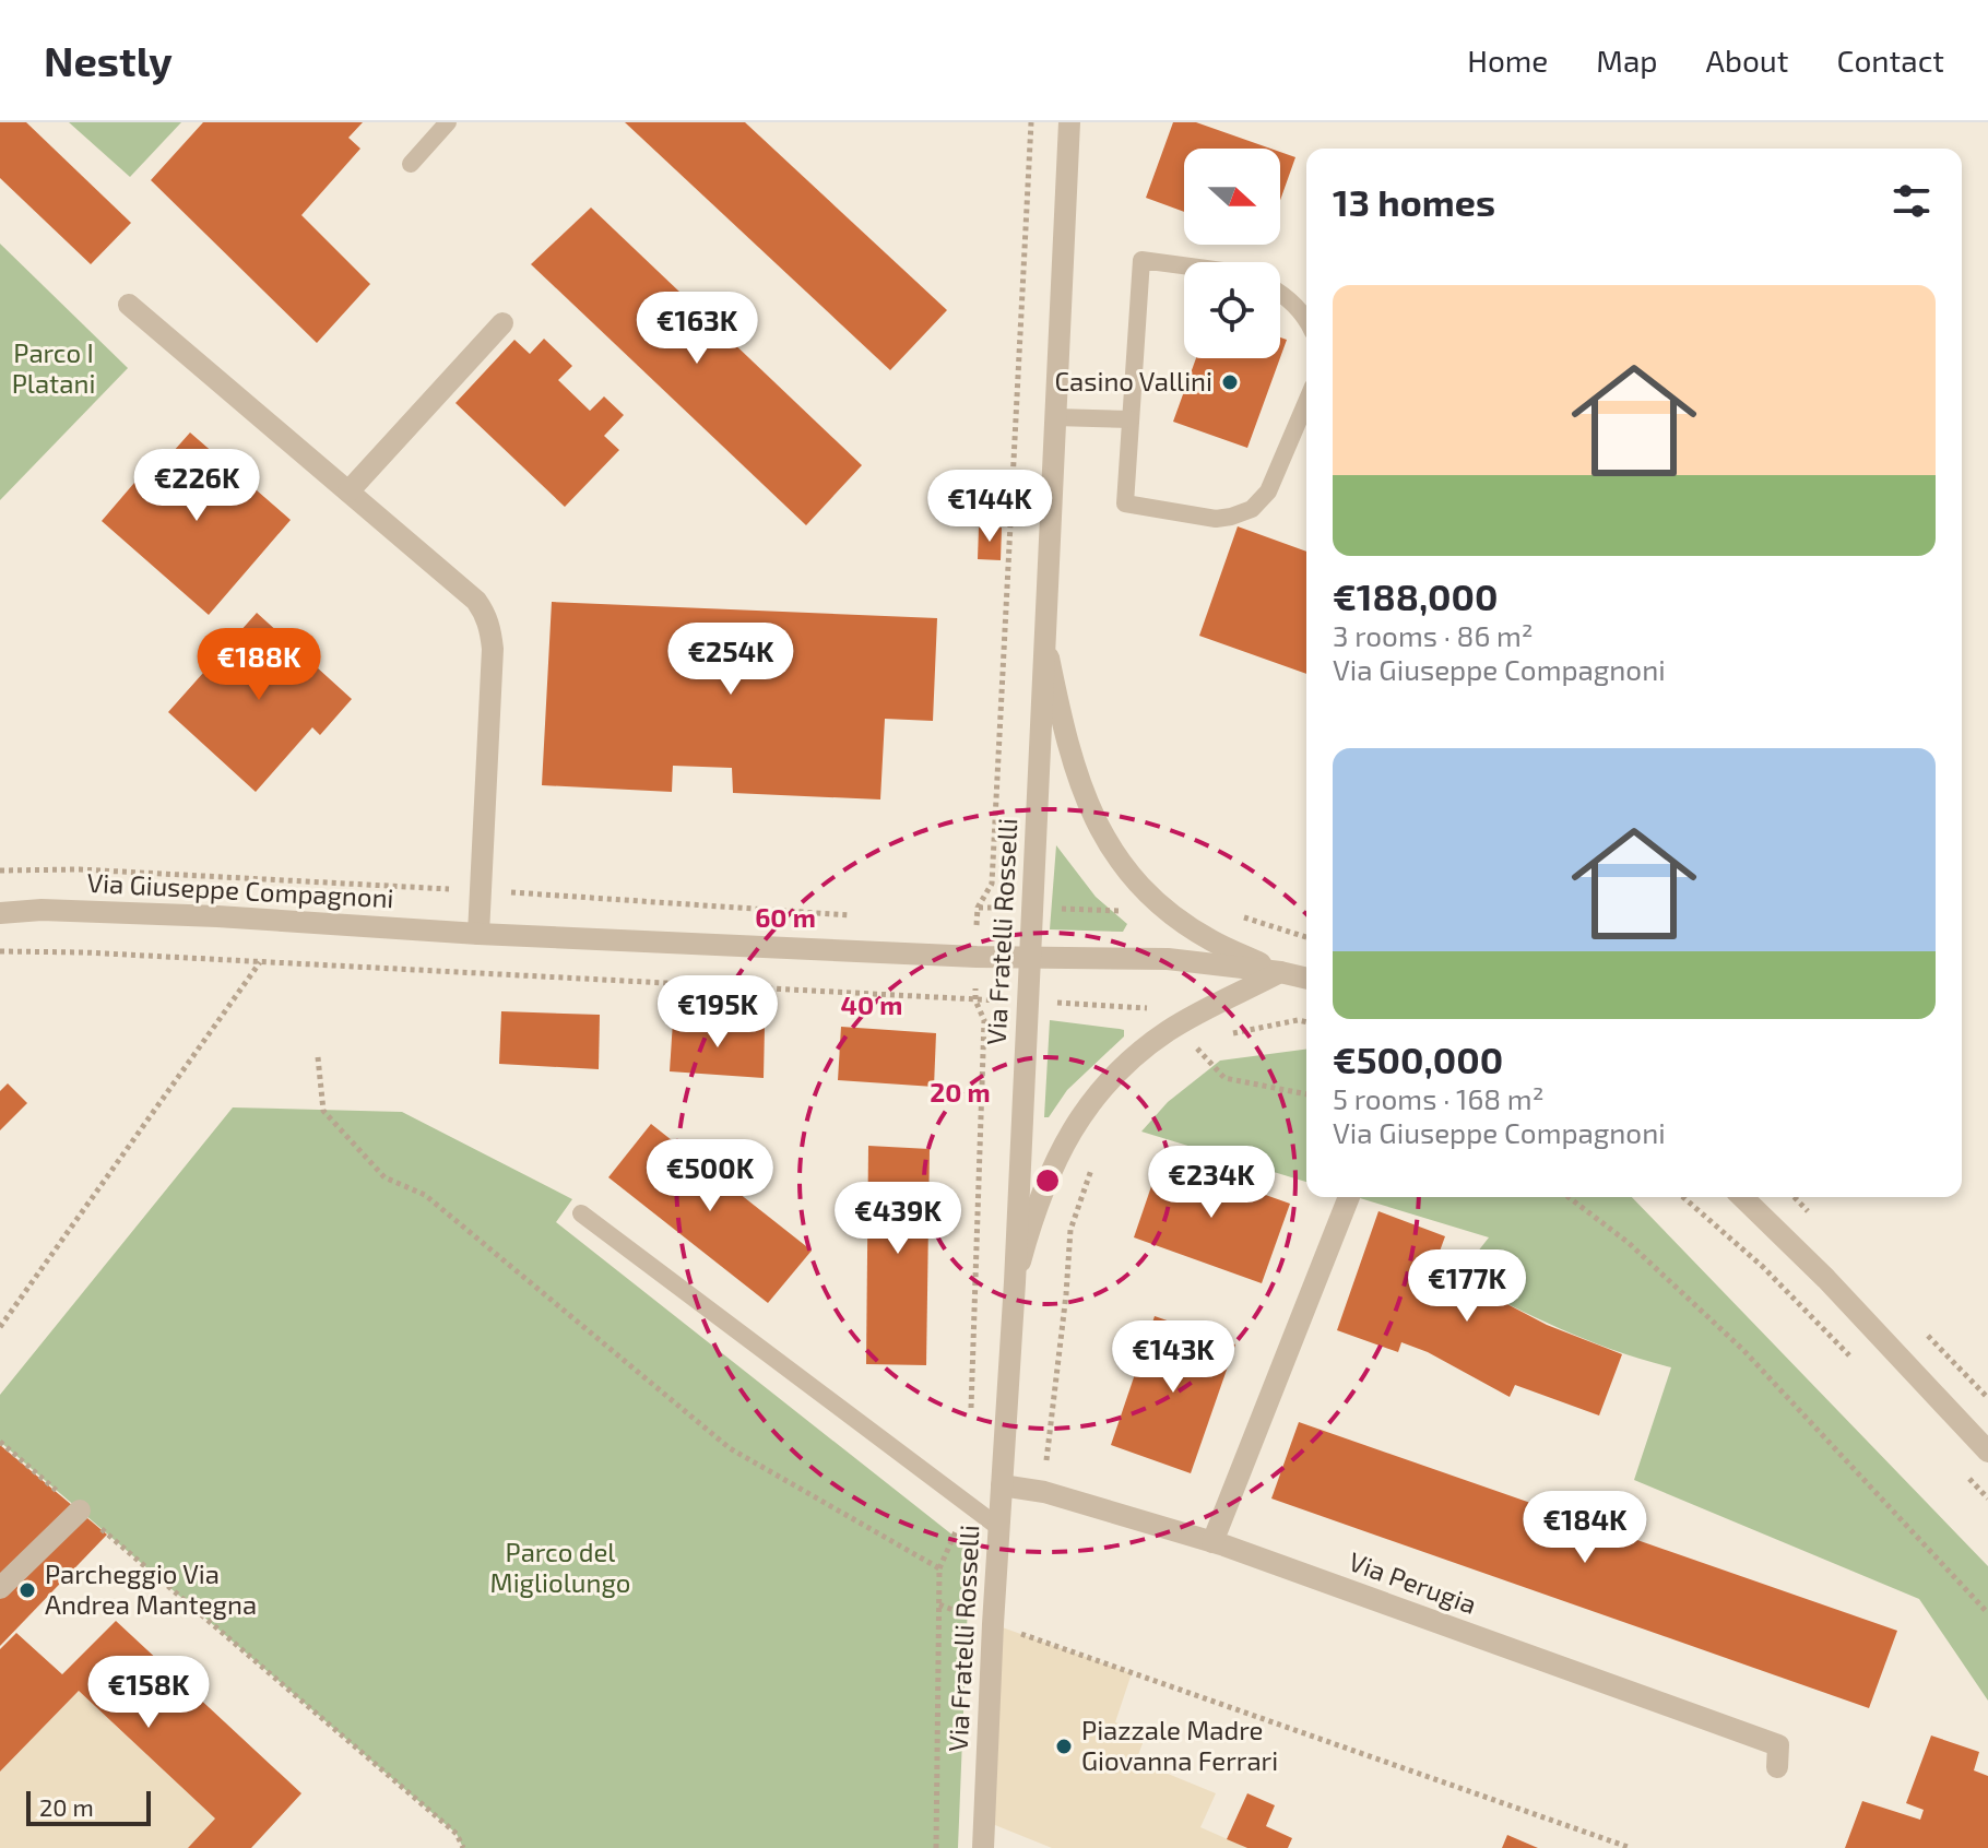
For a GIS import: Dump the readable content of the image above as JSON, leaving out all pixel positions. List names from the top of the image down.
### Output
{
  "streets": {
    "street": ["Via Giuseppe Compagnoni", "Via Fratelli Rosselli", "Via Perugia"]
  },
  "crossings": [
    ["Via Giuseppe Compagnoni", "Via Fratelli Rosselli"],
    ["Via Fratelli Rosselli", "Via Perugia"]
  ],
  "parks": ["Parco I Platani", "Parco del Migliolungo"],
  "places": ["Casino Vallini", "Parcheggio Via Andrea Mantegna", "Piazzale Madre Giovanna Ferrari"],
  "scale_bar": "20 m",
  "north": "right",
  "page": {
    "header": "Nestly",
    "nav": [
      "Home",
      "Map",
      "About",
      "Contact"
    ],
    "heading": "13 homes",
    "list": [
      {
        "name": "€188,000",
        "note": "3 rooms · 86 m² · Via Giuseppe Compagnoni"
      },
      {
        "name": "€500,000",
        "note": "5 rooms · 168 m² · Via Giuseppe Compagnoni"
      }
    ],
    "price": [
      "€163K",
      "€226K",
      "€144K",
      "€254K",
      "€188K",
      "€195K",
      "€500K",
      "€234K",
      "€439K",
      "€177K",
      "€143K",
      "€184K",
      "€158K"
    ],
    "scale": "20 m"
  },
  "rings": ["60 m", "40 m", "20 m"]
}
